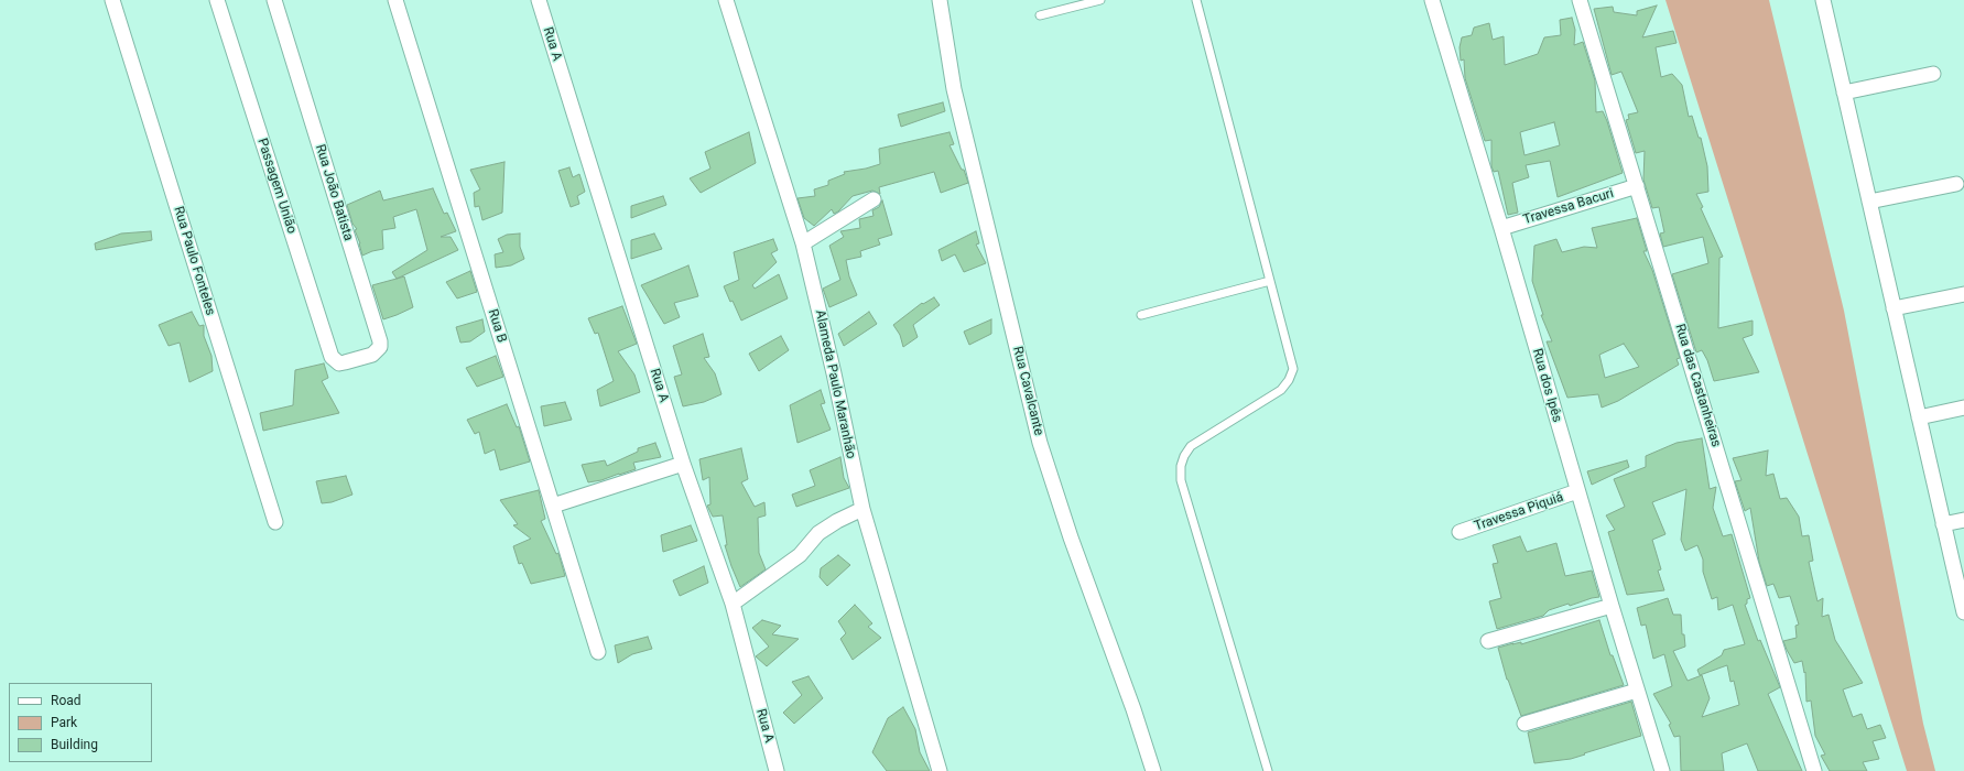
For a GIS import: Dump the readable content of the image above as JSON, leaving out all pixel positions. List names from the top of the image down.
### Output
{
  "streets": {
    "street": [
      "Rua A",
      "Passagem União",
      "Rua João Batista",
      "Travessa Bacuri",
      "Rua Paulo Fonteles",
      "Rua B",
      "Alameda Paulo Maranhão",
      "Rua dos Ipês",
      "Rua das Castanheiras",
      "Rua Cavalcante",
      "Travessa Piquiá"
    ]
  },
  "crossings": [
    ["Passagem União", "Rua João Batista"],
    ["Travessa Bacuri", "Rua dos Ipês"],
    ["Travessa Bacuri", "Rua das Castanheiras"],
    ["Rua dos Ipês", "Travessa Piquiá"]
  ],
  "legend": ["Road", "Park", "Building"]
}
